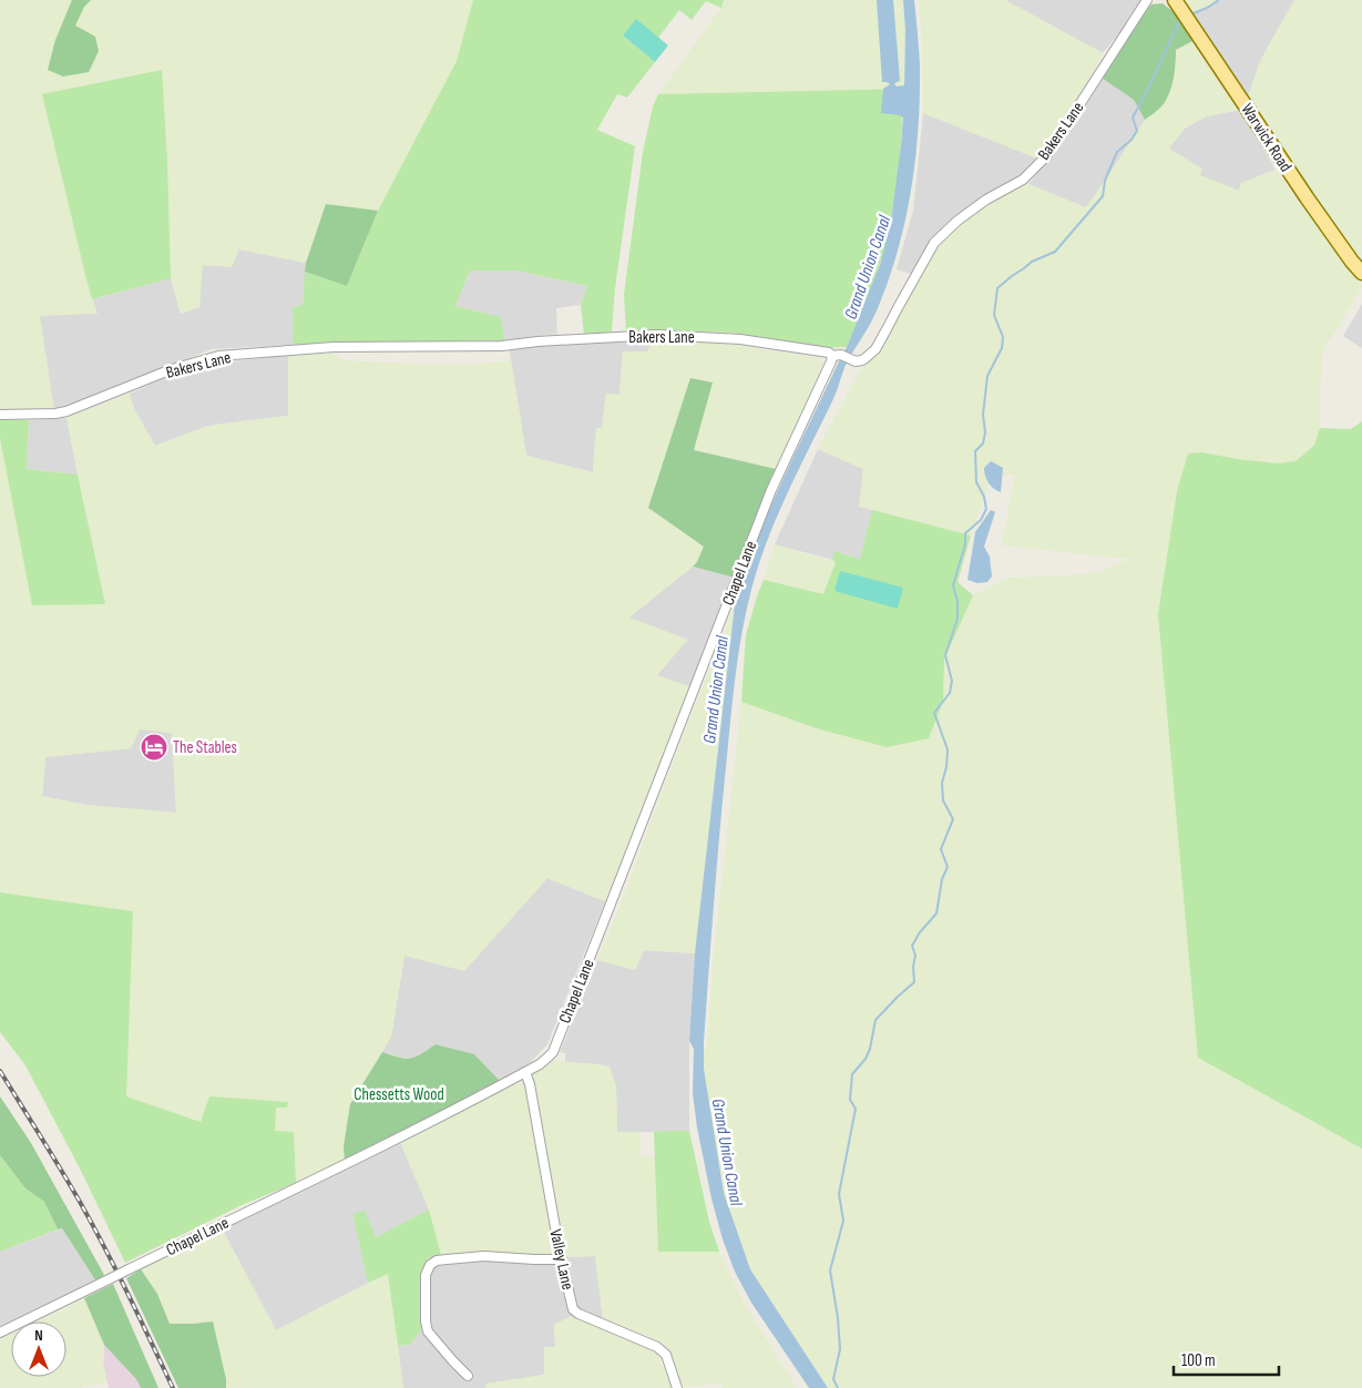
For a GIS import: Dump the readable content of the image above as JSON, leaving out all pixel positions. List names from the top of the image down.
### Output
{
  "streets": {
    "main road": ["Warwick Road"],
    "street": ["Bakers Lane", "Chapel Lane", "Valley Lane"]
  },
  "crossings": [
    ["Bakers Lane", "Chapel Lane"],
    ["Chapel Lane", "Valley Lane"]
  ],
  "water": ["Grand Union Canal"],
  "parks": ["Chessetts Wood"],
  "places": {
    "hotel": ["The Stables"]
  },
  "scale_bar": "100 m",
  "north": "top"
}
